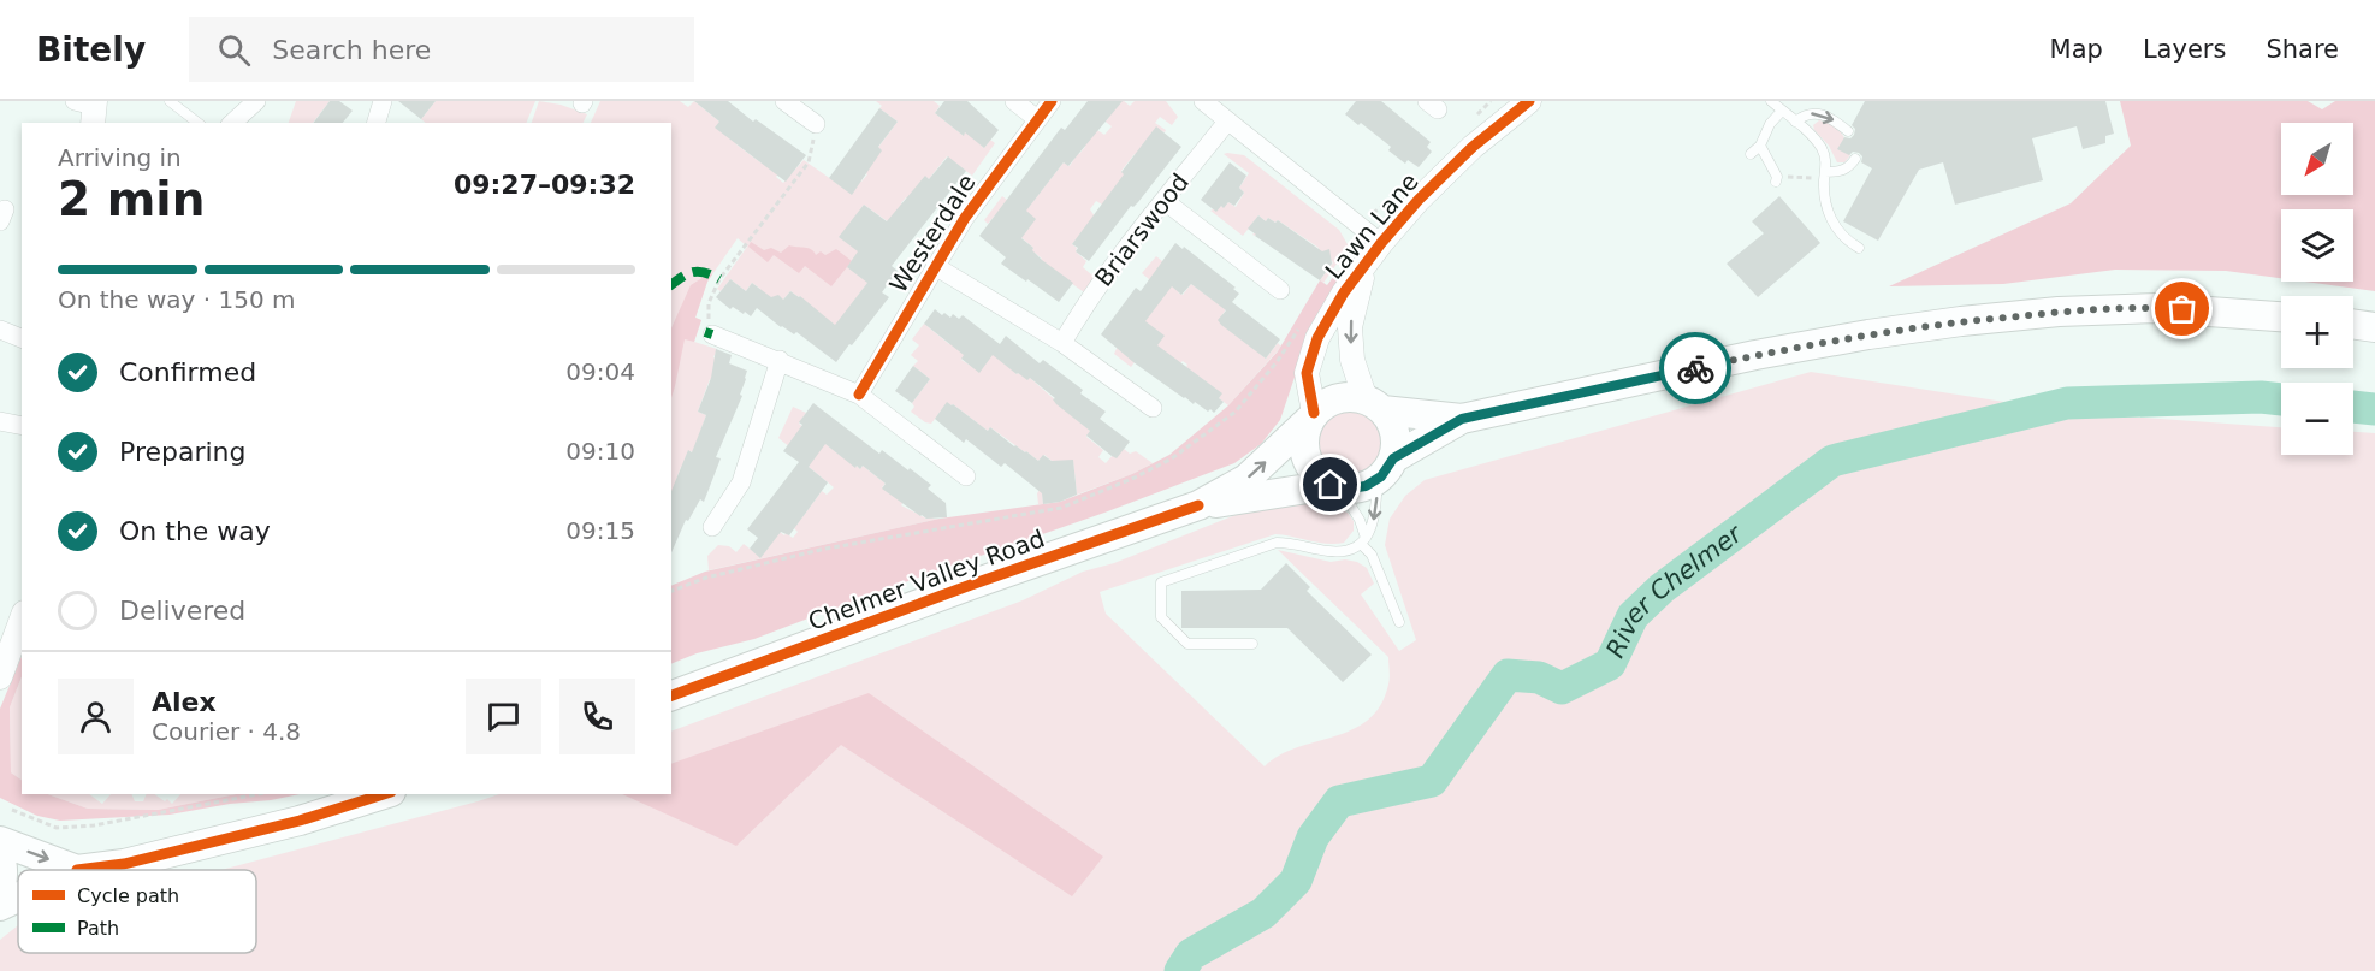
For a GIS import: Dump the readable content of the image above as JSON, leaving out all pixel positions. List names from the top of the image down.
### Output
{
  "streets": {
    "main road": ["Chelmer Valley Road"],
    "street": ["Lawn Lane", "Briarswood", "Westerdale"]
  },
  "crossings": [
    ["Lawn Lane", "Chelmer Valley Road"]
  ],
  "water": ["River Chelmer"],
  "legend": ["Cycle path", "Path"],
  "north": "bottom left",
  "page": {
    "header": "Bitely",
    "search": "Search here",
    "nav": ["Map", "Layers", "Share"],
    "map_buttons": ["+", "−"],
    "heading": ["2 min", "Arriving in", "09:27–09:32"],
    "panel": ["Alex", "Courier · 4.8"],
    "bar": "On the way · 150 m",
    "list": [
      ["Confirmed", "09:04"],
      ["Preparing", "09:10"],
      ["On the way", "09:15"],
      "Delivered"
    ]
  }
}
